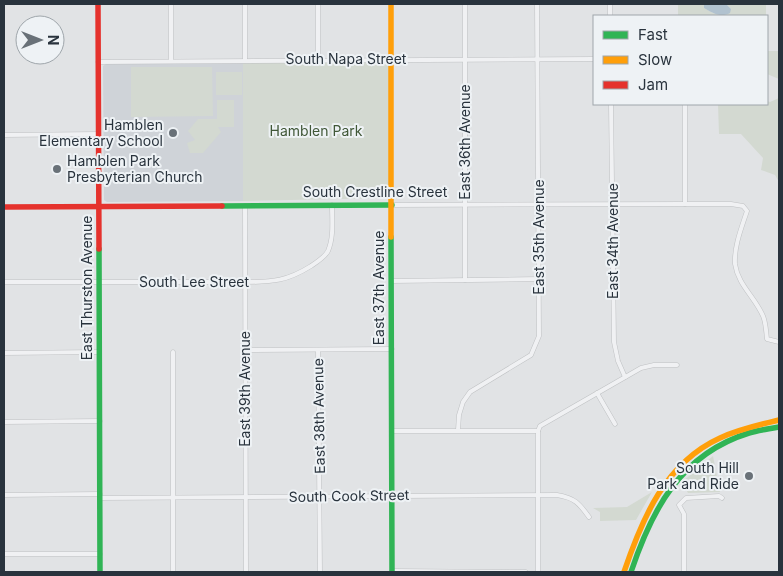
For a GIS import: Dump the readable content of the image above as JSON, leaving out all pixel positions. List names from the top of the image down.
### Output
{
  "streets": {
    "street": [
      "South Napa Street",
      "East 36th Avenue",
      "South Crestline Street",
      "East 35th Avenue",
      "East 34th Avenue",
      "South Lee Street",
      "East Thurston Avenue",
      "East 37th Avenue",
      "East 39th Avenue",
      "East 38th Avenue",
      "South Cook Street"
    ]
  },
  "crossings": [
    ["South Napa Street", "East 36th Avenue"],
    ["South Napa Street", "East 35th Avenue"],
    ["South Napa Street", "East Thurston Avenue"],
    ["South Napa Street", "East 37th Avenue"],
    ["East 36th Avenue", "South Crestline Street"],
    ["South Crestline Street", "East 35th Avenue"],
    ["South Crestline Street", "East 34th Avenue"],
    ["South Crestline Street", "South Lee Street"],
    ["South Crestline Street", "East Thurston Avenue"],
    ["South Crestline Street", "East 37th Avenue"],
    ["South Crestline Street", "East 39th Avenue"],
    ["South Lee Street", "East Thurston Avenue"],
    ["South Lee Street", "East 39th Avenue"],
    ["East Thurston Avenue", "South Cook Street"],
    ["East 37th Avenue", "South Cook Street"],
    ["East 39th Avenue", "South Cook Street"],
    ["East 38th Avenue", "South Cook Street"]
  ],
  "parks": ["Hamblen Park"],
  "places": ["Hamblen Elementary School", "Hamblen Park Presbyterian Church", "South Hill Park and Ride"],
  "legend": ["Fast", "Slow", "Jam"],
  "north": "right"
}
